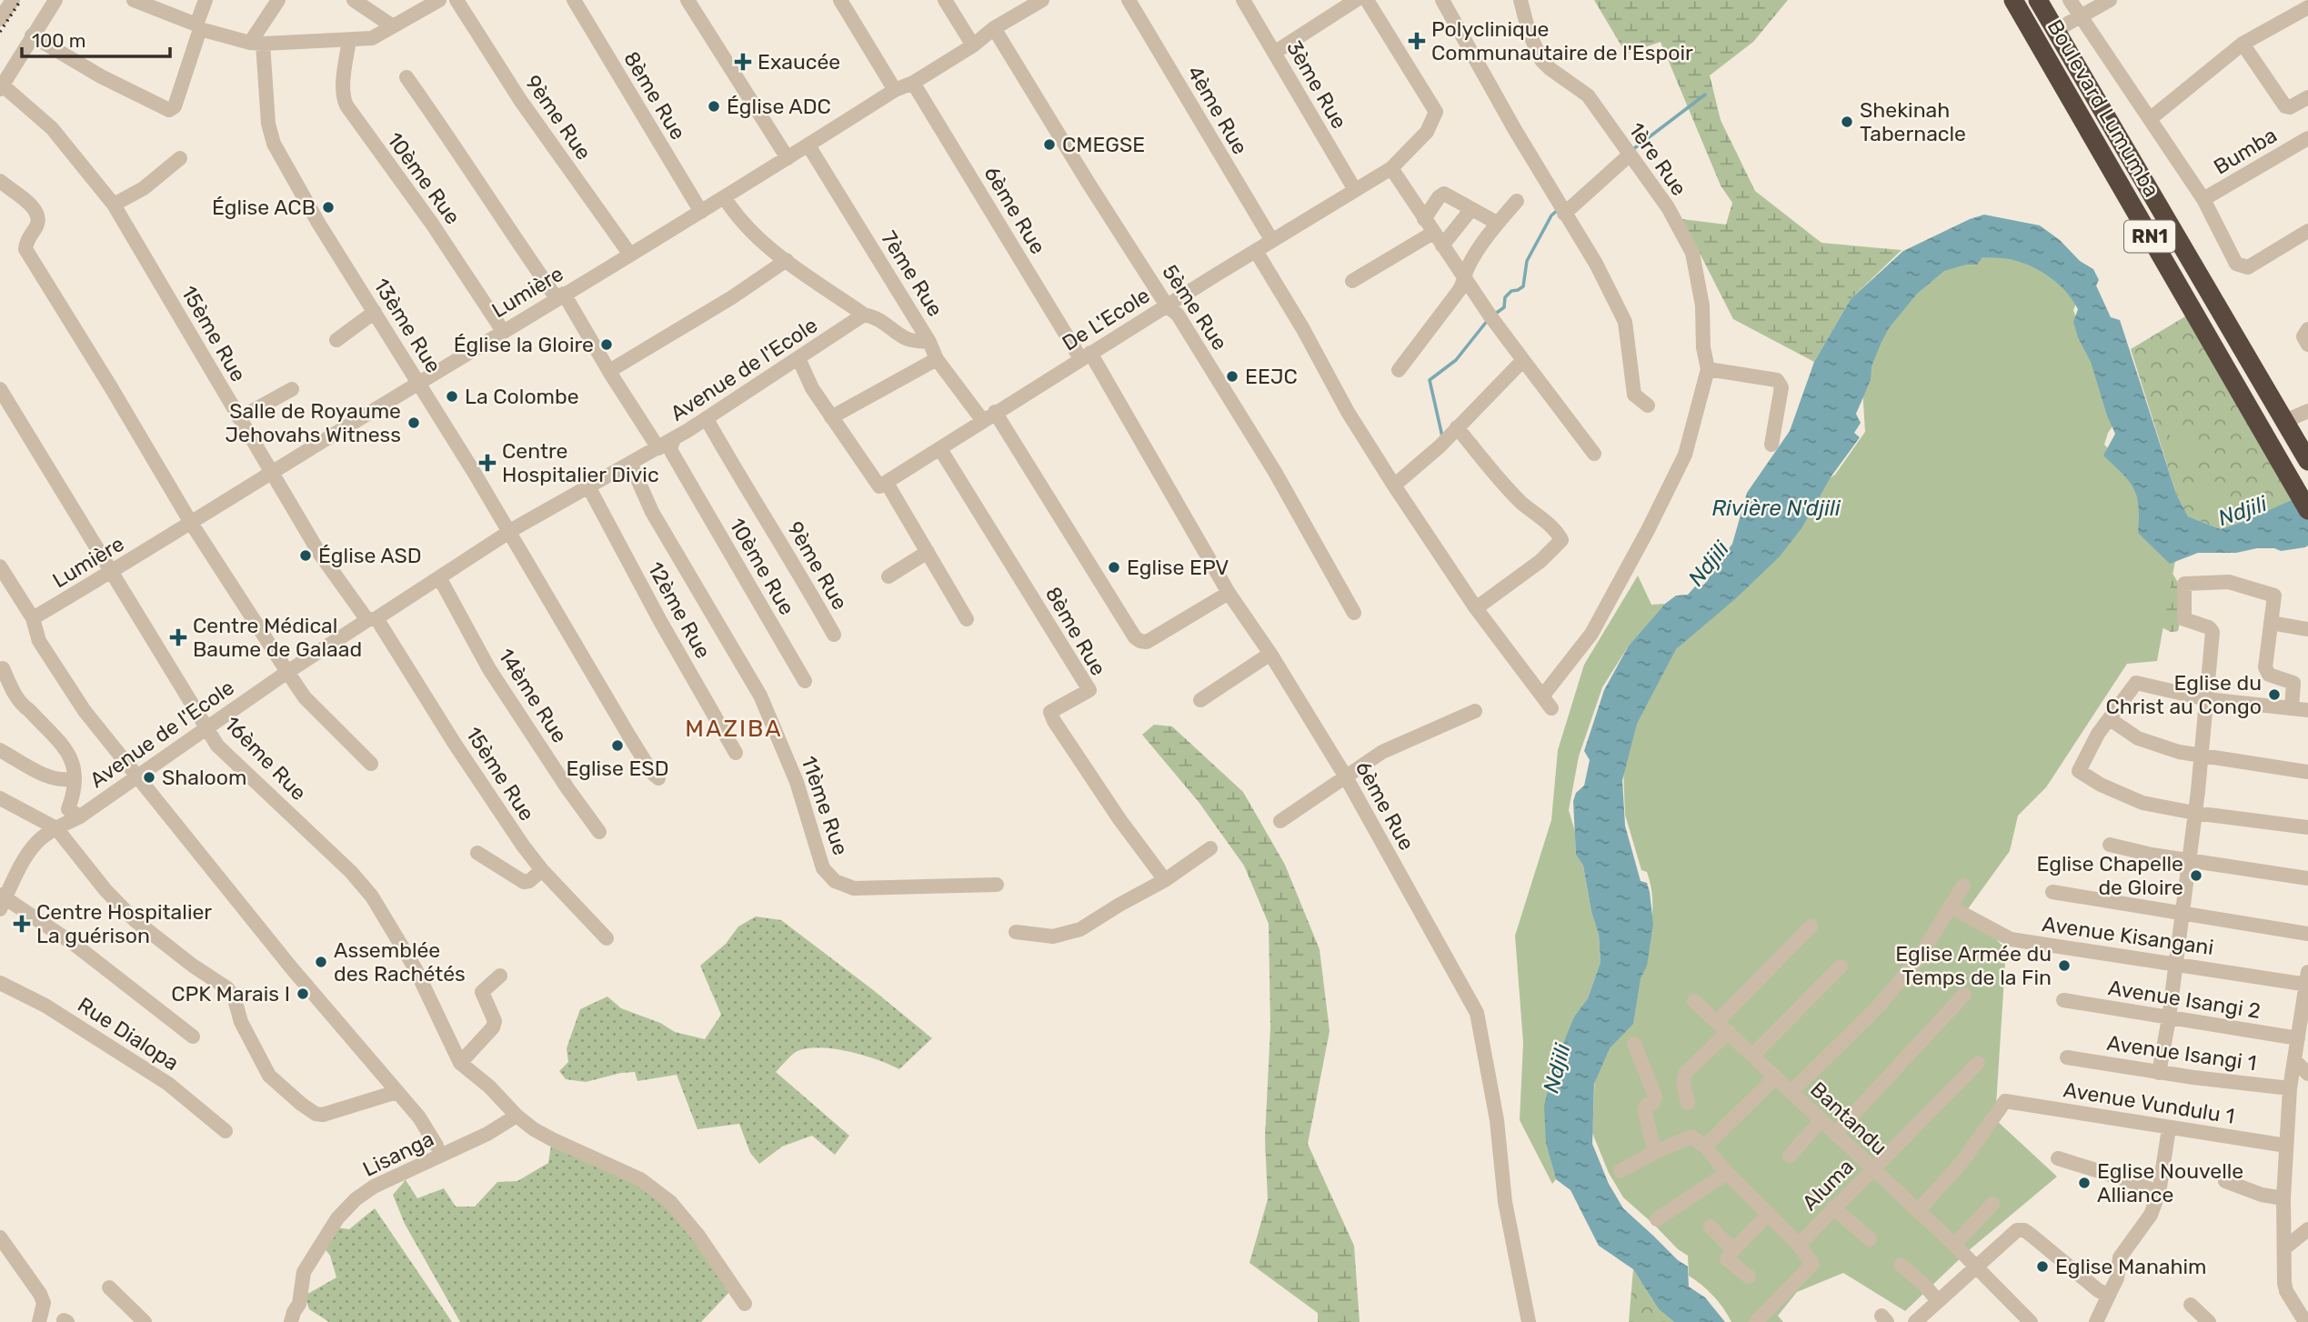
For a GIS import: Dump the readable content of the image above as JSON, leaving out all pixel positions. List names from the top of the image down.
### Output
{
  "streets": {
    "highway": ["Boulevard Lumumba", "RN1"],
    "street": [
      "3ème Rue",
      "8ème Rue",
      "4ème Rue",
      "9ème Rue",
      "Bumba",
      "1ère Rue",
      "10ème Rue",
      "6ème Rue",
      "7ème Rue",
      "Lumière",
      "5ème Rue",
      "De L'Ecole",
      "13ème Rue",
      "15ème Rue",
      "Avenue de l'Ecole",
      "12ème Rue",
      "14ème Rue",
      "16ème Rue",
      "11ème Rue",
      "Avenue Kisangani",
      "Avenue Isangi 2",
      "Rue Dialopa",
      "Avenue Isangi 1",
      "Avenue Vundulu 1",
      "Bantandu",
      "Lisanga",
      "Aluma"
    ]
  },
  "crossings": [
    ["3ème Rue", "De L'Ecole"],
    ["8ème Rue", "Lumière"],
    ["8ème Rue", "De L'Ecole"],
    ["4ème Rue", "De L'Ecole"],
    ["9ème Rue", "Lumière"],
    ["9ème Rue", "Avenue de l'Ecole"],
    ["10ème Rue", "Lumière"],
    ["10ème Rue", "Avenue de l'Ecole"],
    ["6ème Rue", "7ème Rue"],
    ["6ème Rue", "Lumière"],
    ["6ème Rue", "De L'Ecole"],
    ["7ème Rue", "Lumière"],
    ["7ème Rue", "De L'Ecole"],
    ["Lumière", "5ème Rue"],
    ["Lumière", "13ème Rue"],
    ["Lumière", "15ème Rue"],
    ["Lumière", "16ème Rue"],
    ["5ème Rue", "De L'Ecole"],
    ["13ème Rue", "Avenue de l'Ecole"],
    ["15ème Rue", "Avenue de l'Ecole"],
    ["Avenue de l'Ecole", "12ème Rue"],
    ["Avenue de l'Ecole", "14ème Rue"],
    ["Avenue de l'Ecole", "16ème Rue"],
    ["Avenue de l'Ecole", "11ème Rue"],
    ["Avenue Vundulu 1", "Bantandu"],
    ["Bantandu", "Aluma"]
  ],
  "districts": ["MAZIBA"],
  "water": ["Rivière N'djili", "Ndjili"],
  "places": {
    "health": [
      "Polyclinique Communautaire de l'Espoir",
      "Exaucée",
      "Centre Hospitalier Divic",
      "Centre Médical Baume de Galaad",
      "Centre Hospitalier La guérison"
    ],
    "other": [
      "Église ADC",
      "Shekinah Tabernacle",
      "CMEGSE",
      "Église ACB",
      "Église la Gloire",
      "EEJC",
      "La Colombe",
      "Salle de Royaume Jehovahs Witness",
      "Église ASD",
      "Eglise EPV",
      "Eglise du Christ au Congo",
      "Eglise ESD",
      "Shaloom",
      "Eglise Chapelle de Gloire",
      "Assemblée des Rachétés",
      "Eglise Armée du Temps de la Fin",
      "CPK Marais I",
      "Eglise Nouvelle Alliance",
      "Eglise Manahim"
    ]
  },
  "scale_bar": "100 m"
}
